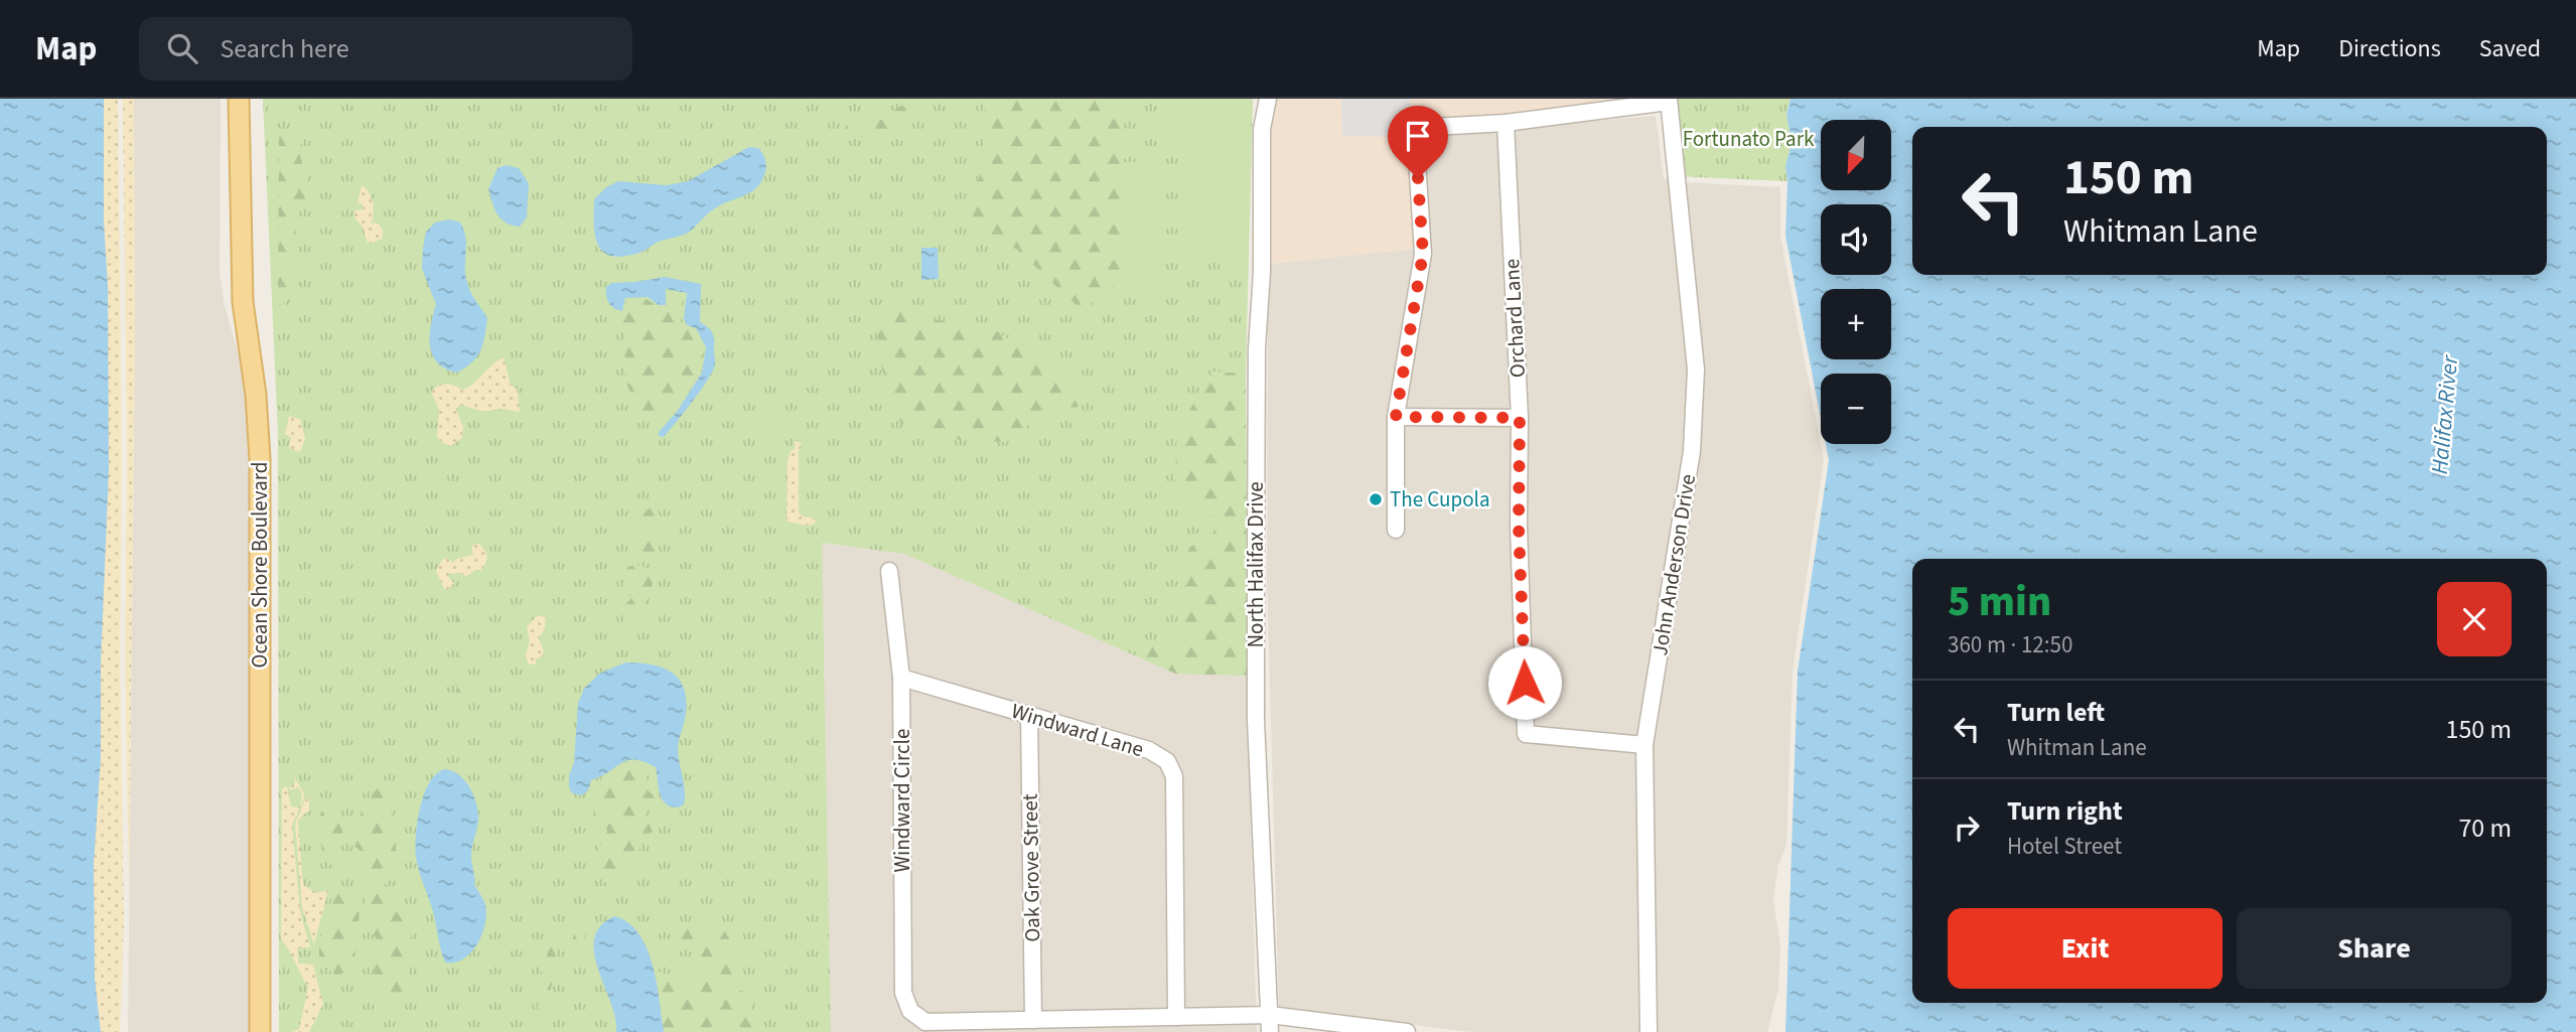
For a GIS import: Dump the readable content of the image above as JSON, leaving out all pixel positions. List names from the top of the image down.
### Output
{
  "streets": {
    "main road": ["Ocean Shore Boulevard"],
    "street": [
      "Orchard Lane",
      "North Halifax Drive",
      "John Anderson Drive",
      "Windward Lane",
      "Windward Circle",
      "Oak Grove Street"
    ]
  },
  "crossings": [
    ["Orchard Lane", "John Anderson Drive"],
    ["Windward Lane", "Windward Circle"],
    ["Windward Lane", "Oak Grove Street"]
  ],
  "water": ["Halifax River"],
  "parks": ["Fortunato Park"],
  "places": ["The Cupola"],
  "north": "bottom left",
  "page": {
    "header": "Map",
    "search": "Search here",
    "nav": ["Map", "Directions", "Saved"],
    "map_buttons": ["+", "−"],
    "turn": ["150 m", "Whitman Lane"],
    "heading": ["5 min", "360 m · 12:50"],
    "list": [
      {
        "name": "Turn left",
        "note": "Whitman Lane",
        "value": "150 m"
      },
      {
        "name": "Turn right",
        "note": "Hotel Street",
        "value": "70 m"
      }
    ],
    "buttons": ["Exit", "Share"]
  }
}
